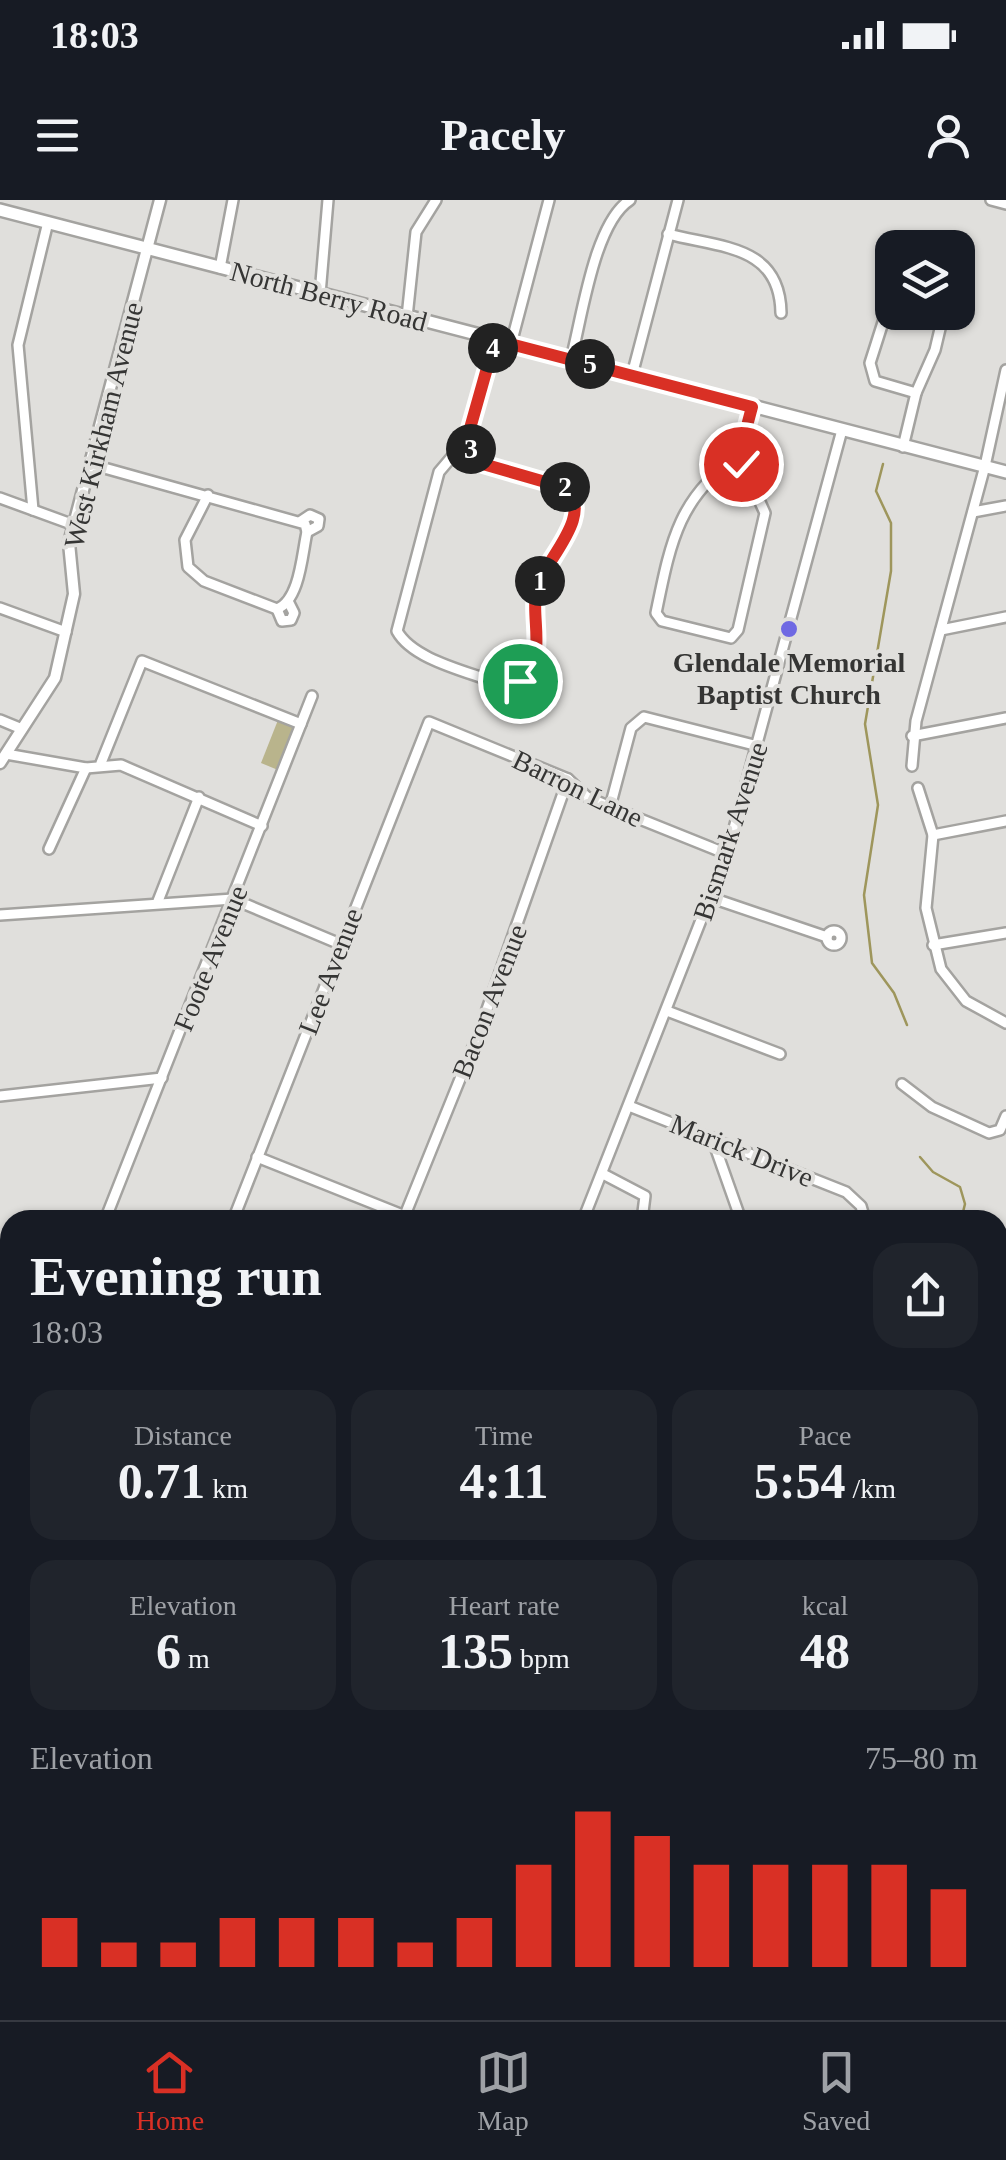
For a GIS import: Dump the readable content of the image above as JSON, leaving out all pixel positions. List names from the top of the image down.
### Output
{
  "streets": {
    "main road": ["North Berry Road"],
    "street": [
      "West Kirkham Avenue",
      "Barron Lane",
      "Bismark Avenue",
      "Foote Avenue",
      "Lee Avenue",
      "Bacon Avenue",
      "Marick Drive"
    ]
  },
  "crossings": [
    ["North Berry Road", "West Kirkham Avenue"],
    ["North Berry Road", "Bismark Avenue"],
    ["Barron Lane", "Bismark Avenue"],
    ["Barron Lane", "Lee Avenue"],
    ["Barron Lane", "Bacon Avenue"],
    ["Bismark Avenue", "Marick Drive"]
  ],
  "places": ["Glendale Memorial Baptist Church"],
  "page": {
    "status": "18:03",
    "header": "Pacely",
    "pins": [
      "4",
      "5",
      "3",
      "2",
      "1"
    ],
    "heading": ["Evening run", "18:03"],
    "stats": [
      ["Distance", "0.71 km"],
      ["Time", "4:11"],
      ["Pace", "5:54 /km"],
      ["Elevation", "6 m"],
      ["Heart rate", "135 bpm"],
      ["kcal", "48"]
    ],
    "chart": ["Elevation", "75–80 m"],
    "tabs": ["Home", "Map", "Saved"]
  }
}
